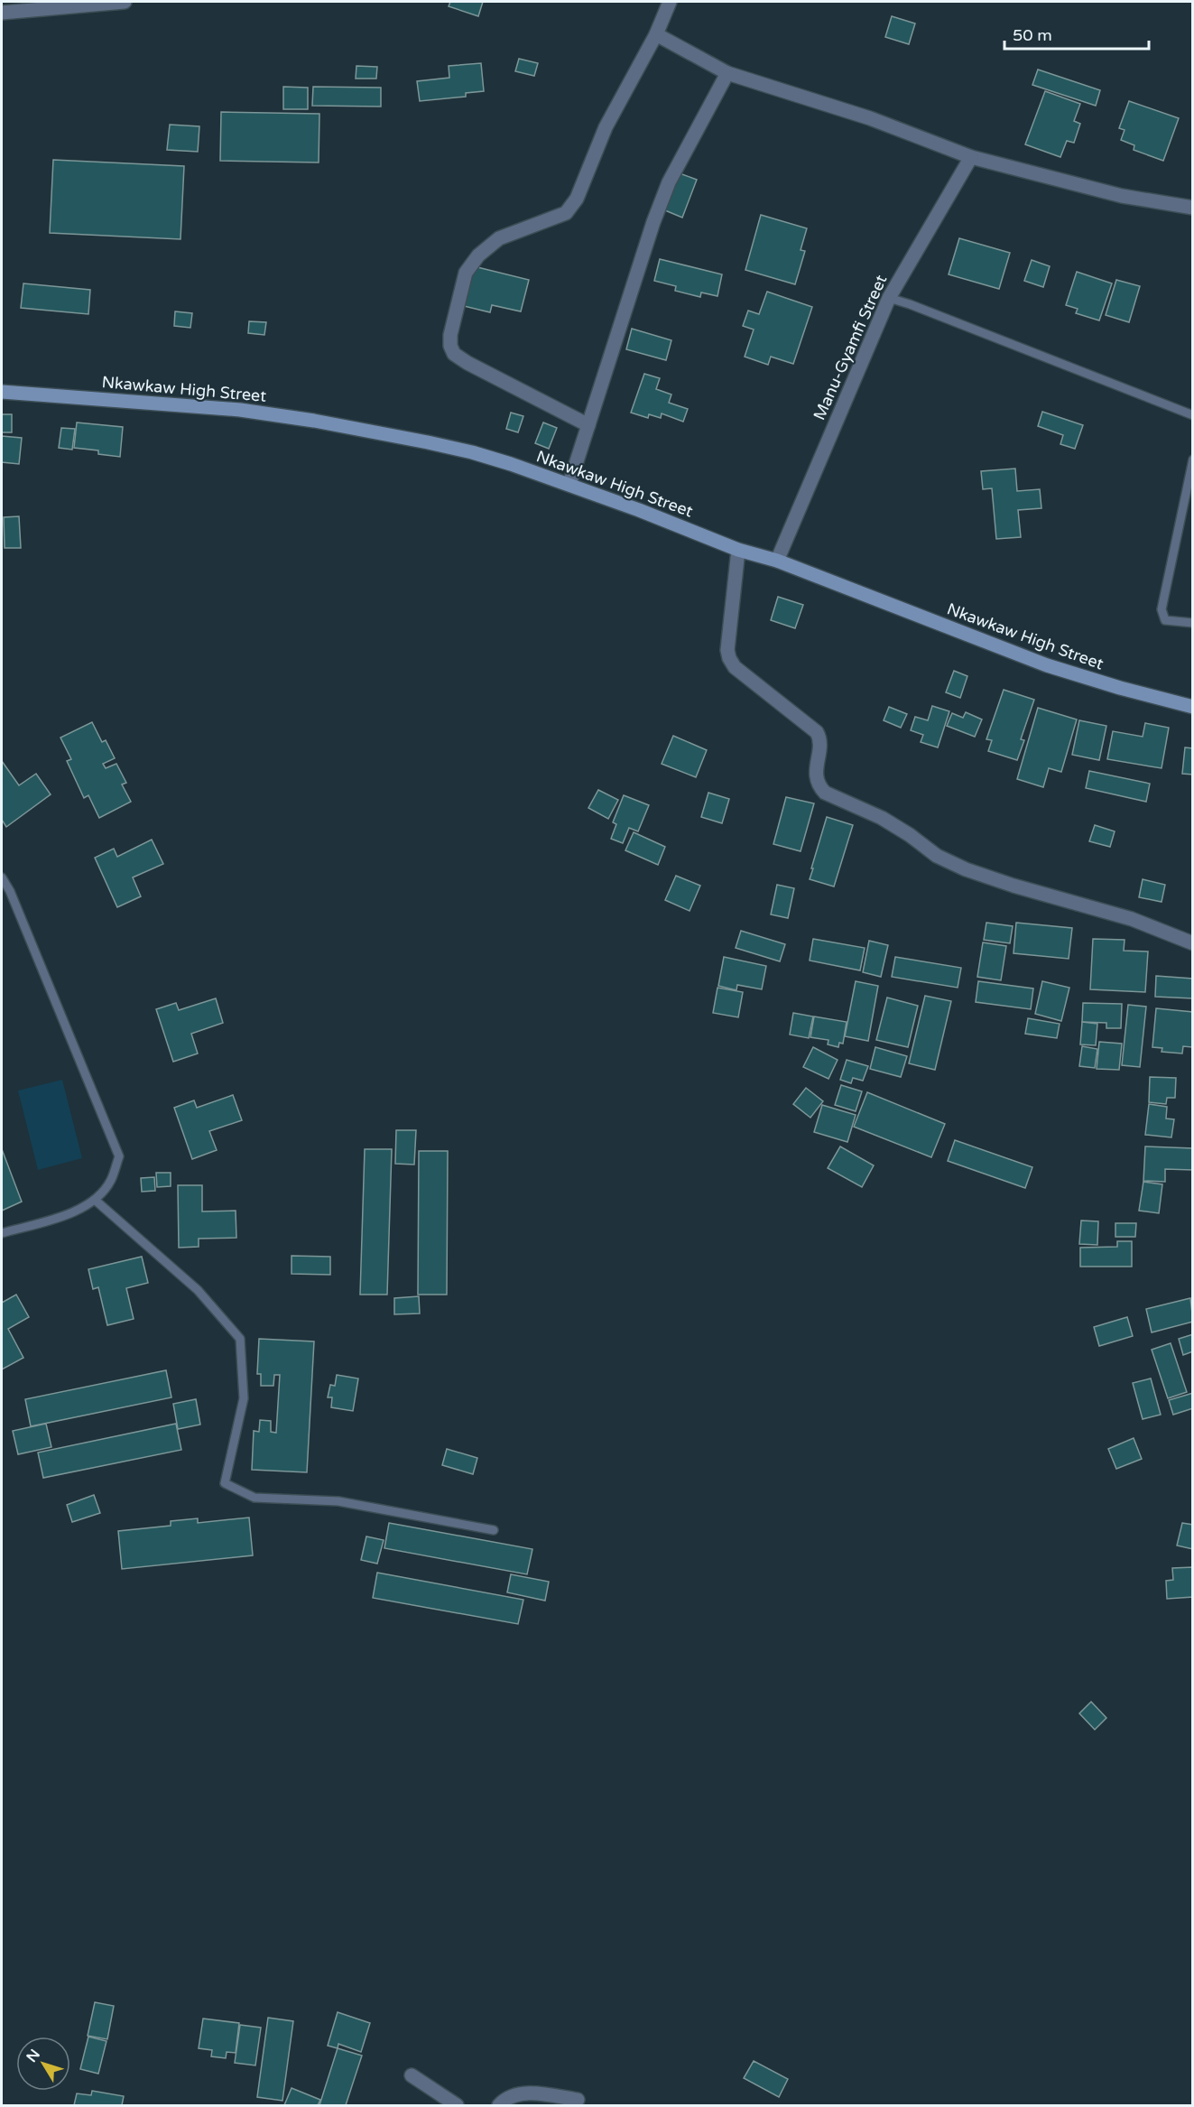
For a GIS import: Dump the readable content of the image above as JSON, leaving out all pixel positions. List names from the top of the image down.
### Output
{
  "streets": {
    "main road": ["Nkawkaw High Street"],
    "street": ["Manu-Gyamfi Street"]
  },
  "crossings": [
    ["Manu-Gyamfi Street", "Nkawkaw High Street"]
  ],
  "scale_bar": "50 m",
  "north": "top left"
}
